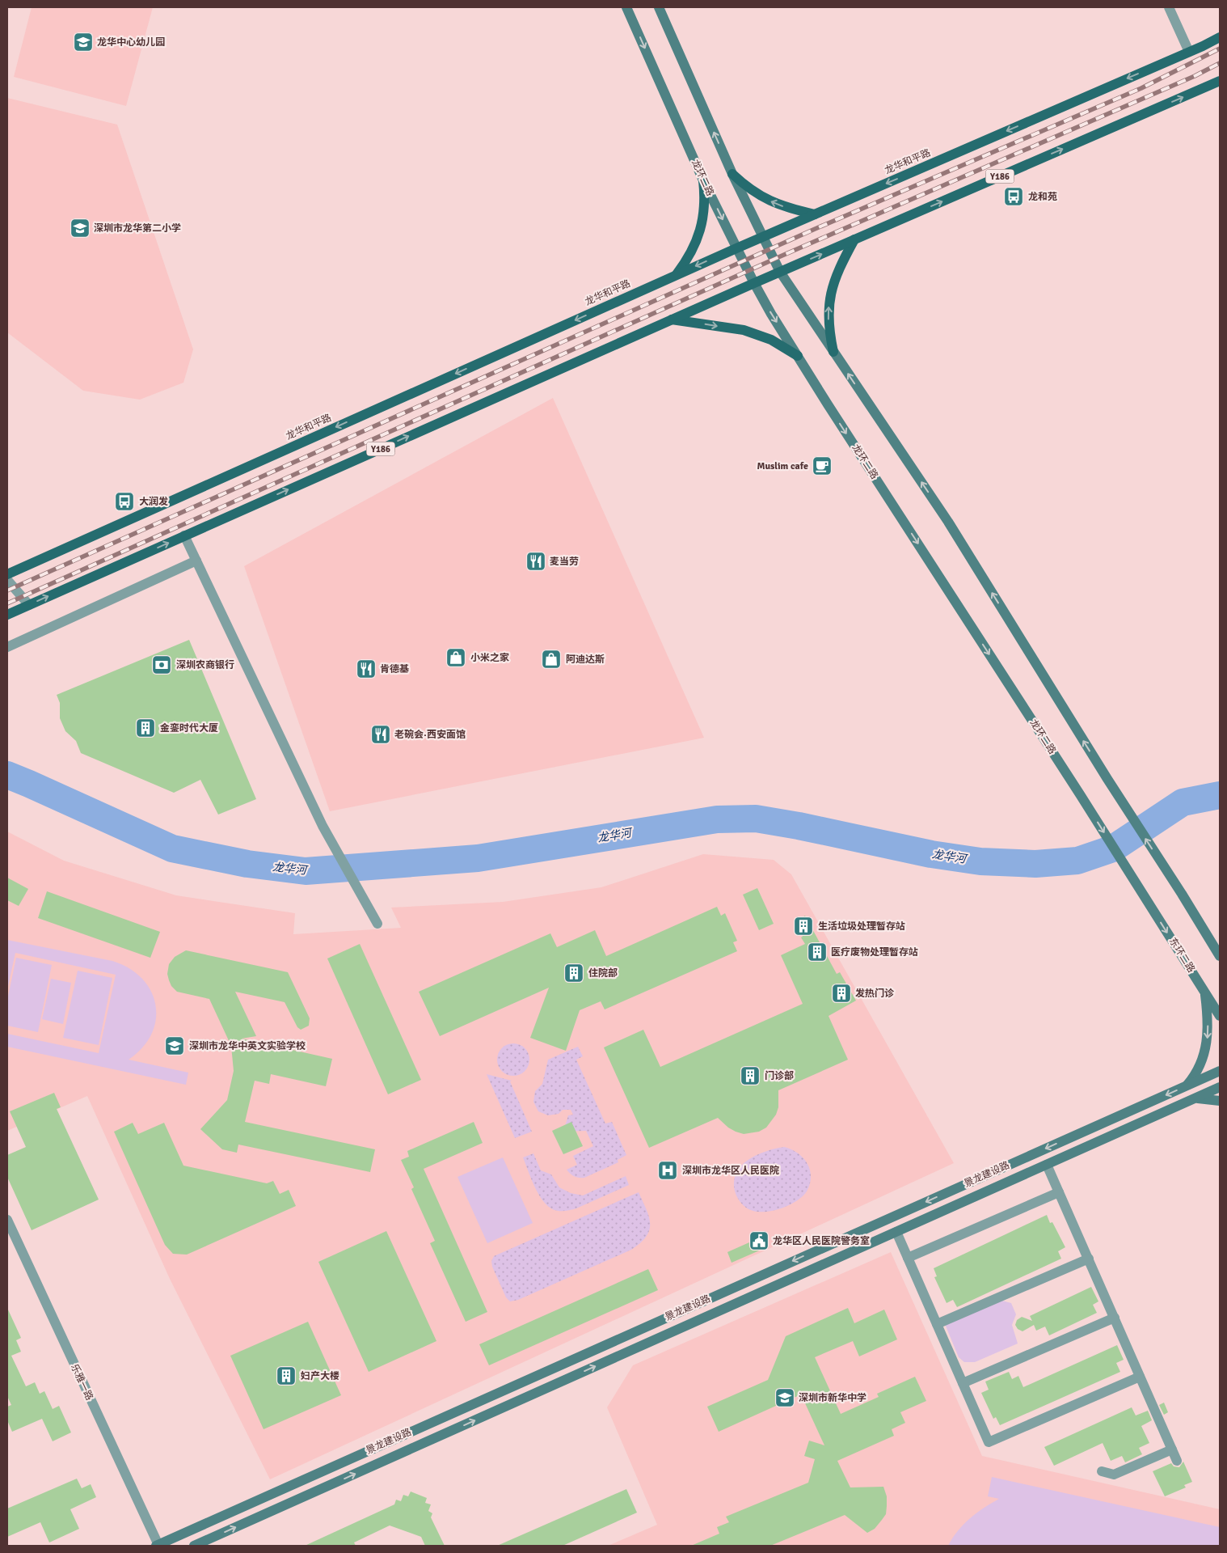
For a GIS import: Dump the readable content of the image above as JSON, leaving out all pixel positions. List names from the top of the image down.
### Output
{
  "streets": {
    "main road": [
      "龙华和平路",
      "Y186",
      "龙环二路",
      "东环二路",
      "景龙建设路"
    ],
    "street": ["乐雅一路"]
  },
  "crossings": [
    ["龙华和平路", "龙环二路"],
    ["Y186", "龙环二路"],
    ["龙环二路", "东环二路"],
    ["景龙建设路", "乐雅一路"]
  ],
  "water": ["龙华河"],
  "places": {
    "school or university": [
      "龙华中心幼儿园",
      "深圳市龙华第二小学",
      "深圳市龙华中英文实验学校",
      "深圳市新华中学"
    ],
    "bus stop": ["龙和苑", "大润发"],
    "cafe": ["Muslim cafe"],
    "restaurant": ["麦当劳", "肯德基", "老碗会·西安面馆"],
    "shop": ["小米之家", "阿迪达斯"],
    "bank": ["深圳农商银行"],
    "building": [
      "金銮时代大厦",
      "生活垃圾处理暂存站",
      "医疗废物处理暂存站",
      "住院部",
      "发热门诊",
      "门诊部",
      "妇产大楼"
    ],
    "hospital": ["深圳市龙华区人民医院"],
    "public building": ["龙华区人民医院警务室"]
  }
}
